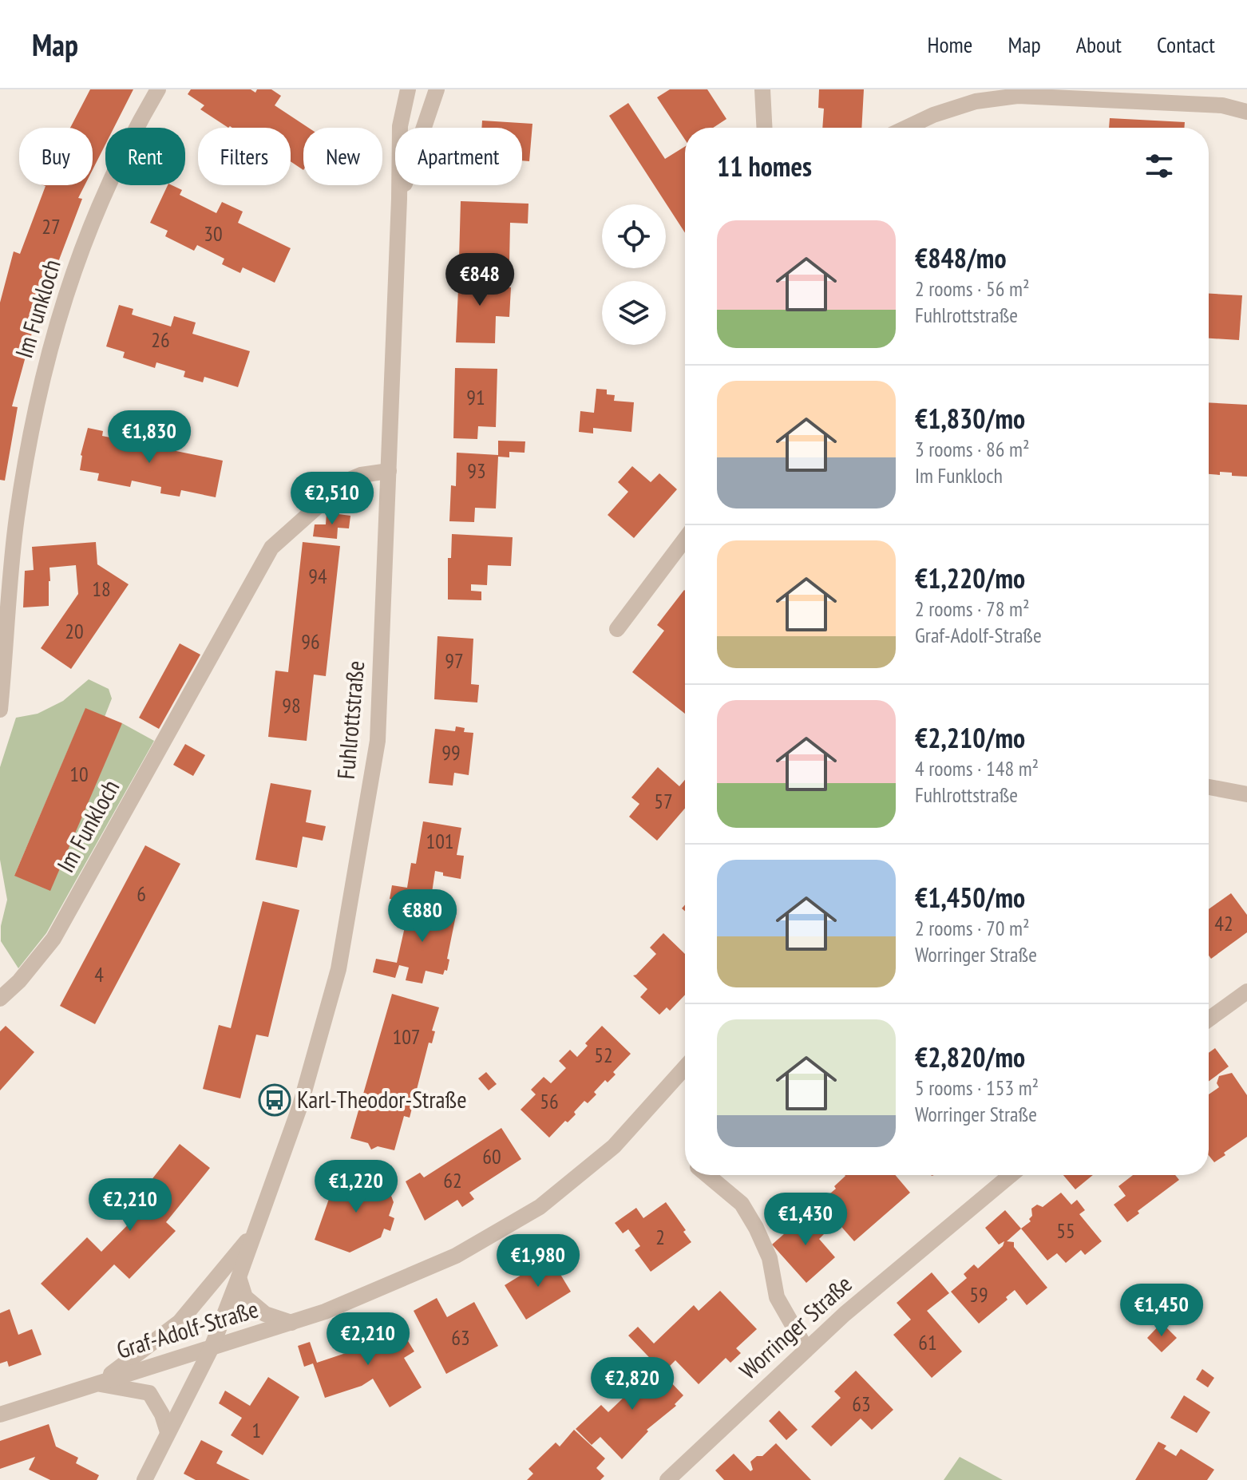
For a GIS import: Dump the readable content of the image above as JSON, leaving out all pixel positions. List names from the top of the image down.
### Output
{
  "streets": {
    "street": [
      "Im Funkloch",
      "Fuhlrottstraße",
      "Worringer Straße",
      "Graf-Adolf-Straße"
    ]
  },
  "crossings": [
    ["Im Funkloch", "Fuhlrottstraße"],
    ["Fuhlrottstraße", "Graf-Adolf-Straße"]
  ],
  "places": {
    "bus stop": ["Karl-Theodor-Straße"]
  },
  "house_numbers": [
    "27",
    "30",
    "26",
    "91",
    "93",
    "94",
    "18",
    "20",
    "96",
    "97",
    "98",
    "99",
    "10",
    "57",
    "101",
    "6",
    "42",
    "4",
    "107",
    "52",
    "56",
    "60",
    "62",
    "55",
    "2",
    "59",
    "63",
    "61",
    "63",
    "1"
  ],
  "page": {
    "header": "Map",
    "nav": [
      "Home",
      "Map",
      "About",
      "Contact"
    ],
    "chip": [
      "Buy",
      "Rent",
      "Filters",
      "New",
      "Apartment"
    ],
    "heading": "11 homes",
    "list": [
      {
        "name": "€848/mo",
        "note": "2 rooms · 56 m² · Fuhlrottstraße"
      },
      {
        "name": "€1,830/mo",
        "note": "3 rooms · 86 m² · Im Funkloch"
      },
      {
        "name": "€1,220/mo",
        "note": "2 rooms · 78 m² · Graf-Adolf-Straße"
      },
      {
        "name": "€2,210/mo",
        "note": "4 rooms · 148 m² · Fuhlrottstraße"
      },
      {
        "name": "€1,450/mo",
        "note": "2 rooms · 70 m² · Worringer Straße"
      },
      {
        "name": "€2,820/mo",
        "note": "5 rooms · 153 m² · Worringer Straße"
      }
    ],
    "price": [
      "€848",
      "€1,830",
      "€2,510",
      "€880",
      "€1,220",
      "€2,210",
      "€1,430",
      "€1,980",
      "€1,450",
      "€2,210",
      "€2,820"
    ]
  }
}
